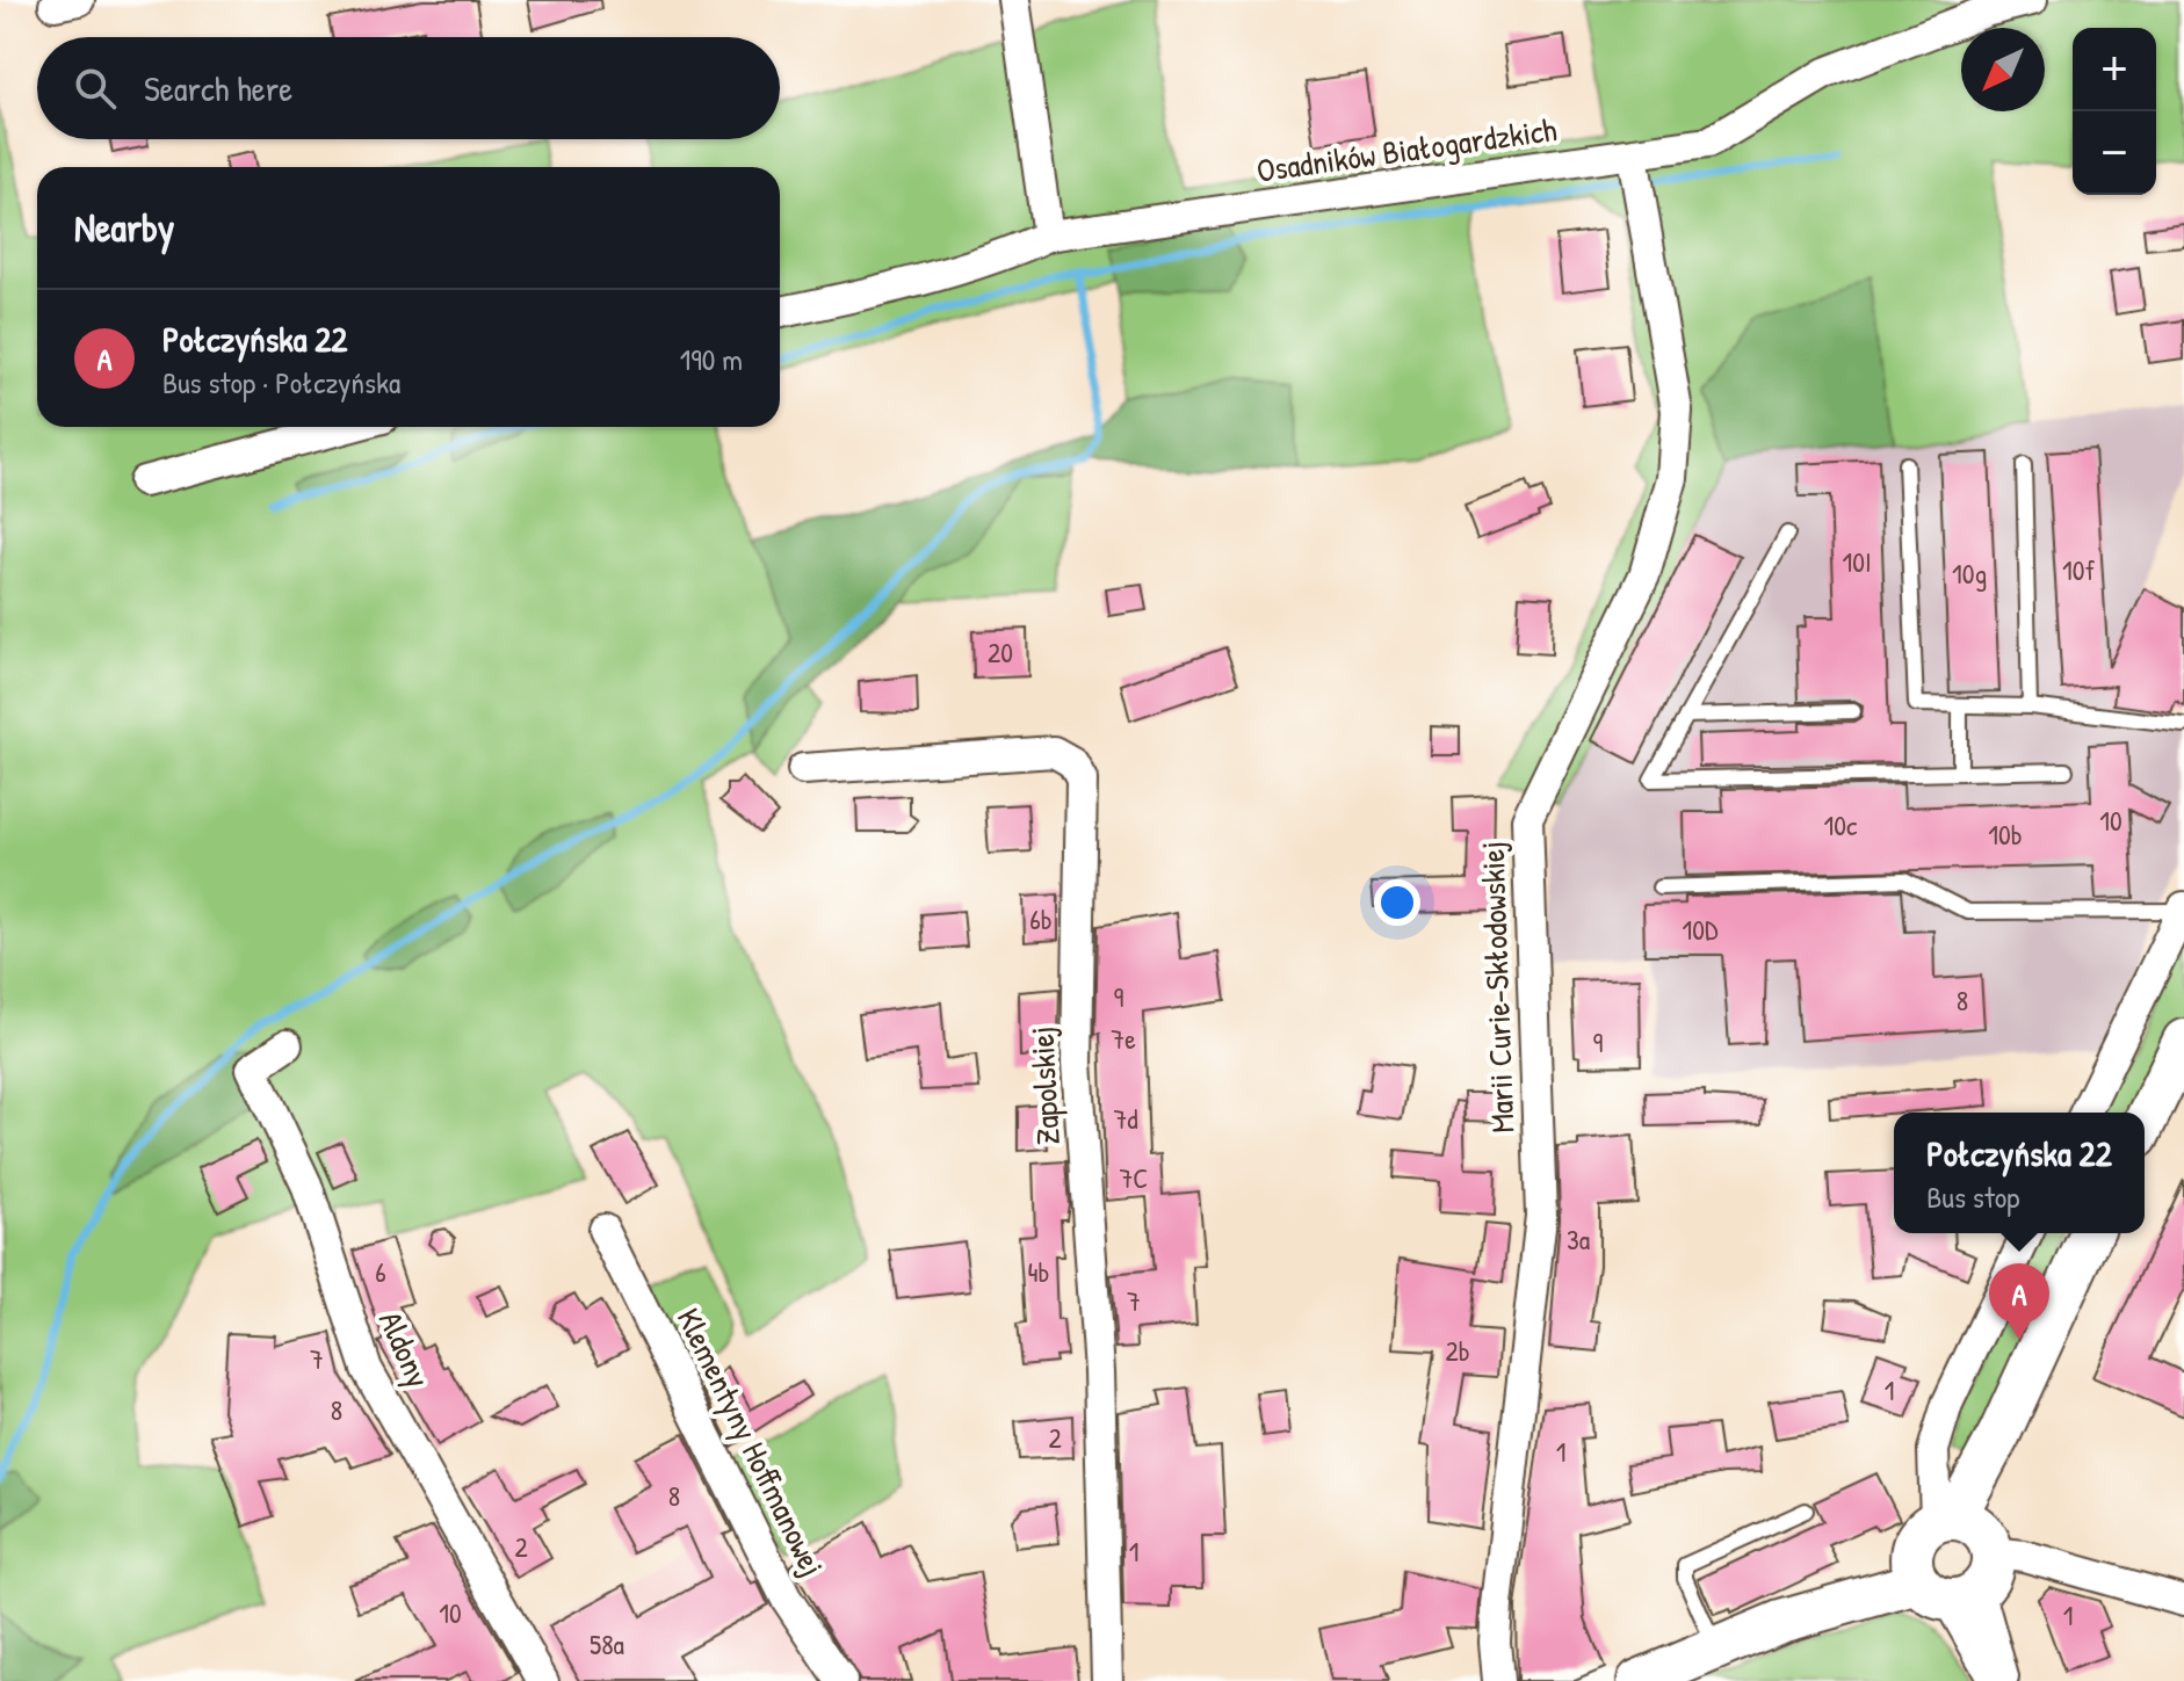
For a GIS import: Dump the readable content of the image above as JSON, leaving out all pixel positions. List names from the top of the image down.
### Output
{
  "streets": {
    "street": [
      "Osadników Białogardzkich",
      "Marii Curie-Skłodowskiej",
      "Zapolskiej",
      "Aldony",
      "Klementyny Hoffmanowej"
    ]
  },
  "crossings": [
    ["Osadników Białogardzkich", "Marii Curie-Skłodowskiej"]
  ],
  "house_numbers": [
    "10I",
    "10f",
    "10g",
    "20",
    "10",
    "10c",
    "10b",
    "6b",
    "10D",
    "9",
    "8",
    "7e",
    "9",
    "7d",
    "7C",
    "3a",
    "6",
    "4b",
    "7",
    "2b",
    "7",
    "1",
    "8",
    "2",
    "1",
    "8",
    "2",
    "1",
    "10",
    "1",
    "58a"
  ],
  "north": "bottom left",
  "page": {
    "map_buttons": ["+", "−"],
    "search": "Search here",
    "heading": "Nearby",
    "list": [
      {
        "mark": "A",
        "name": "Połczyńska 22",
        "note": "Bus stop · Połczyńska",
        "value": "190 m"
      }
    ],
    "popup": ["Połczyńska 22", "Bus stop"],
    "pins": "A"
  }
}
